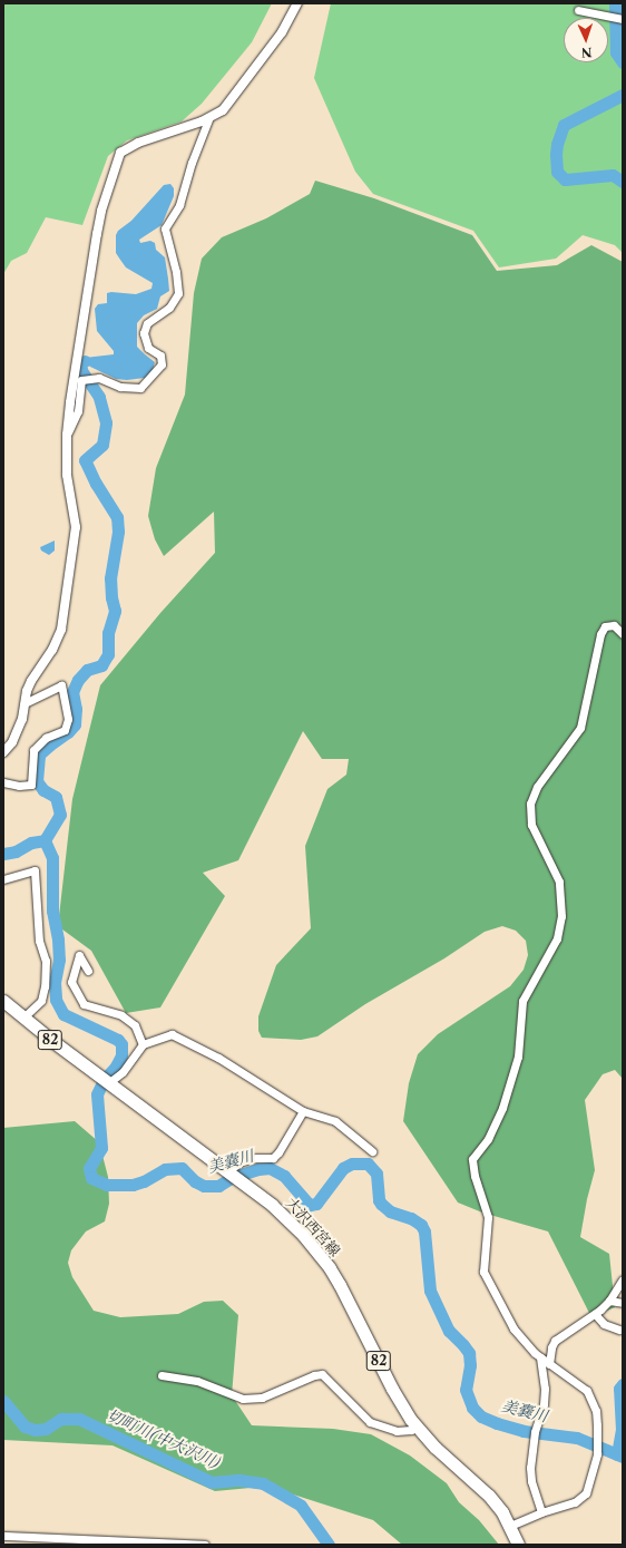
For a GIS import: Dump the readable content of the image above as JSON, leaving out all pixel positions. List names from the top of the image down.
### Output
{
  "streets": {
    "main road": ["82", "大沢西宮線"]
  },
  "water": ["美嚢川", "切町川(中大沢川)"],
  "north": "bottom"
}
